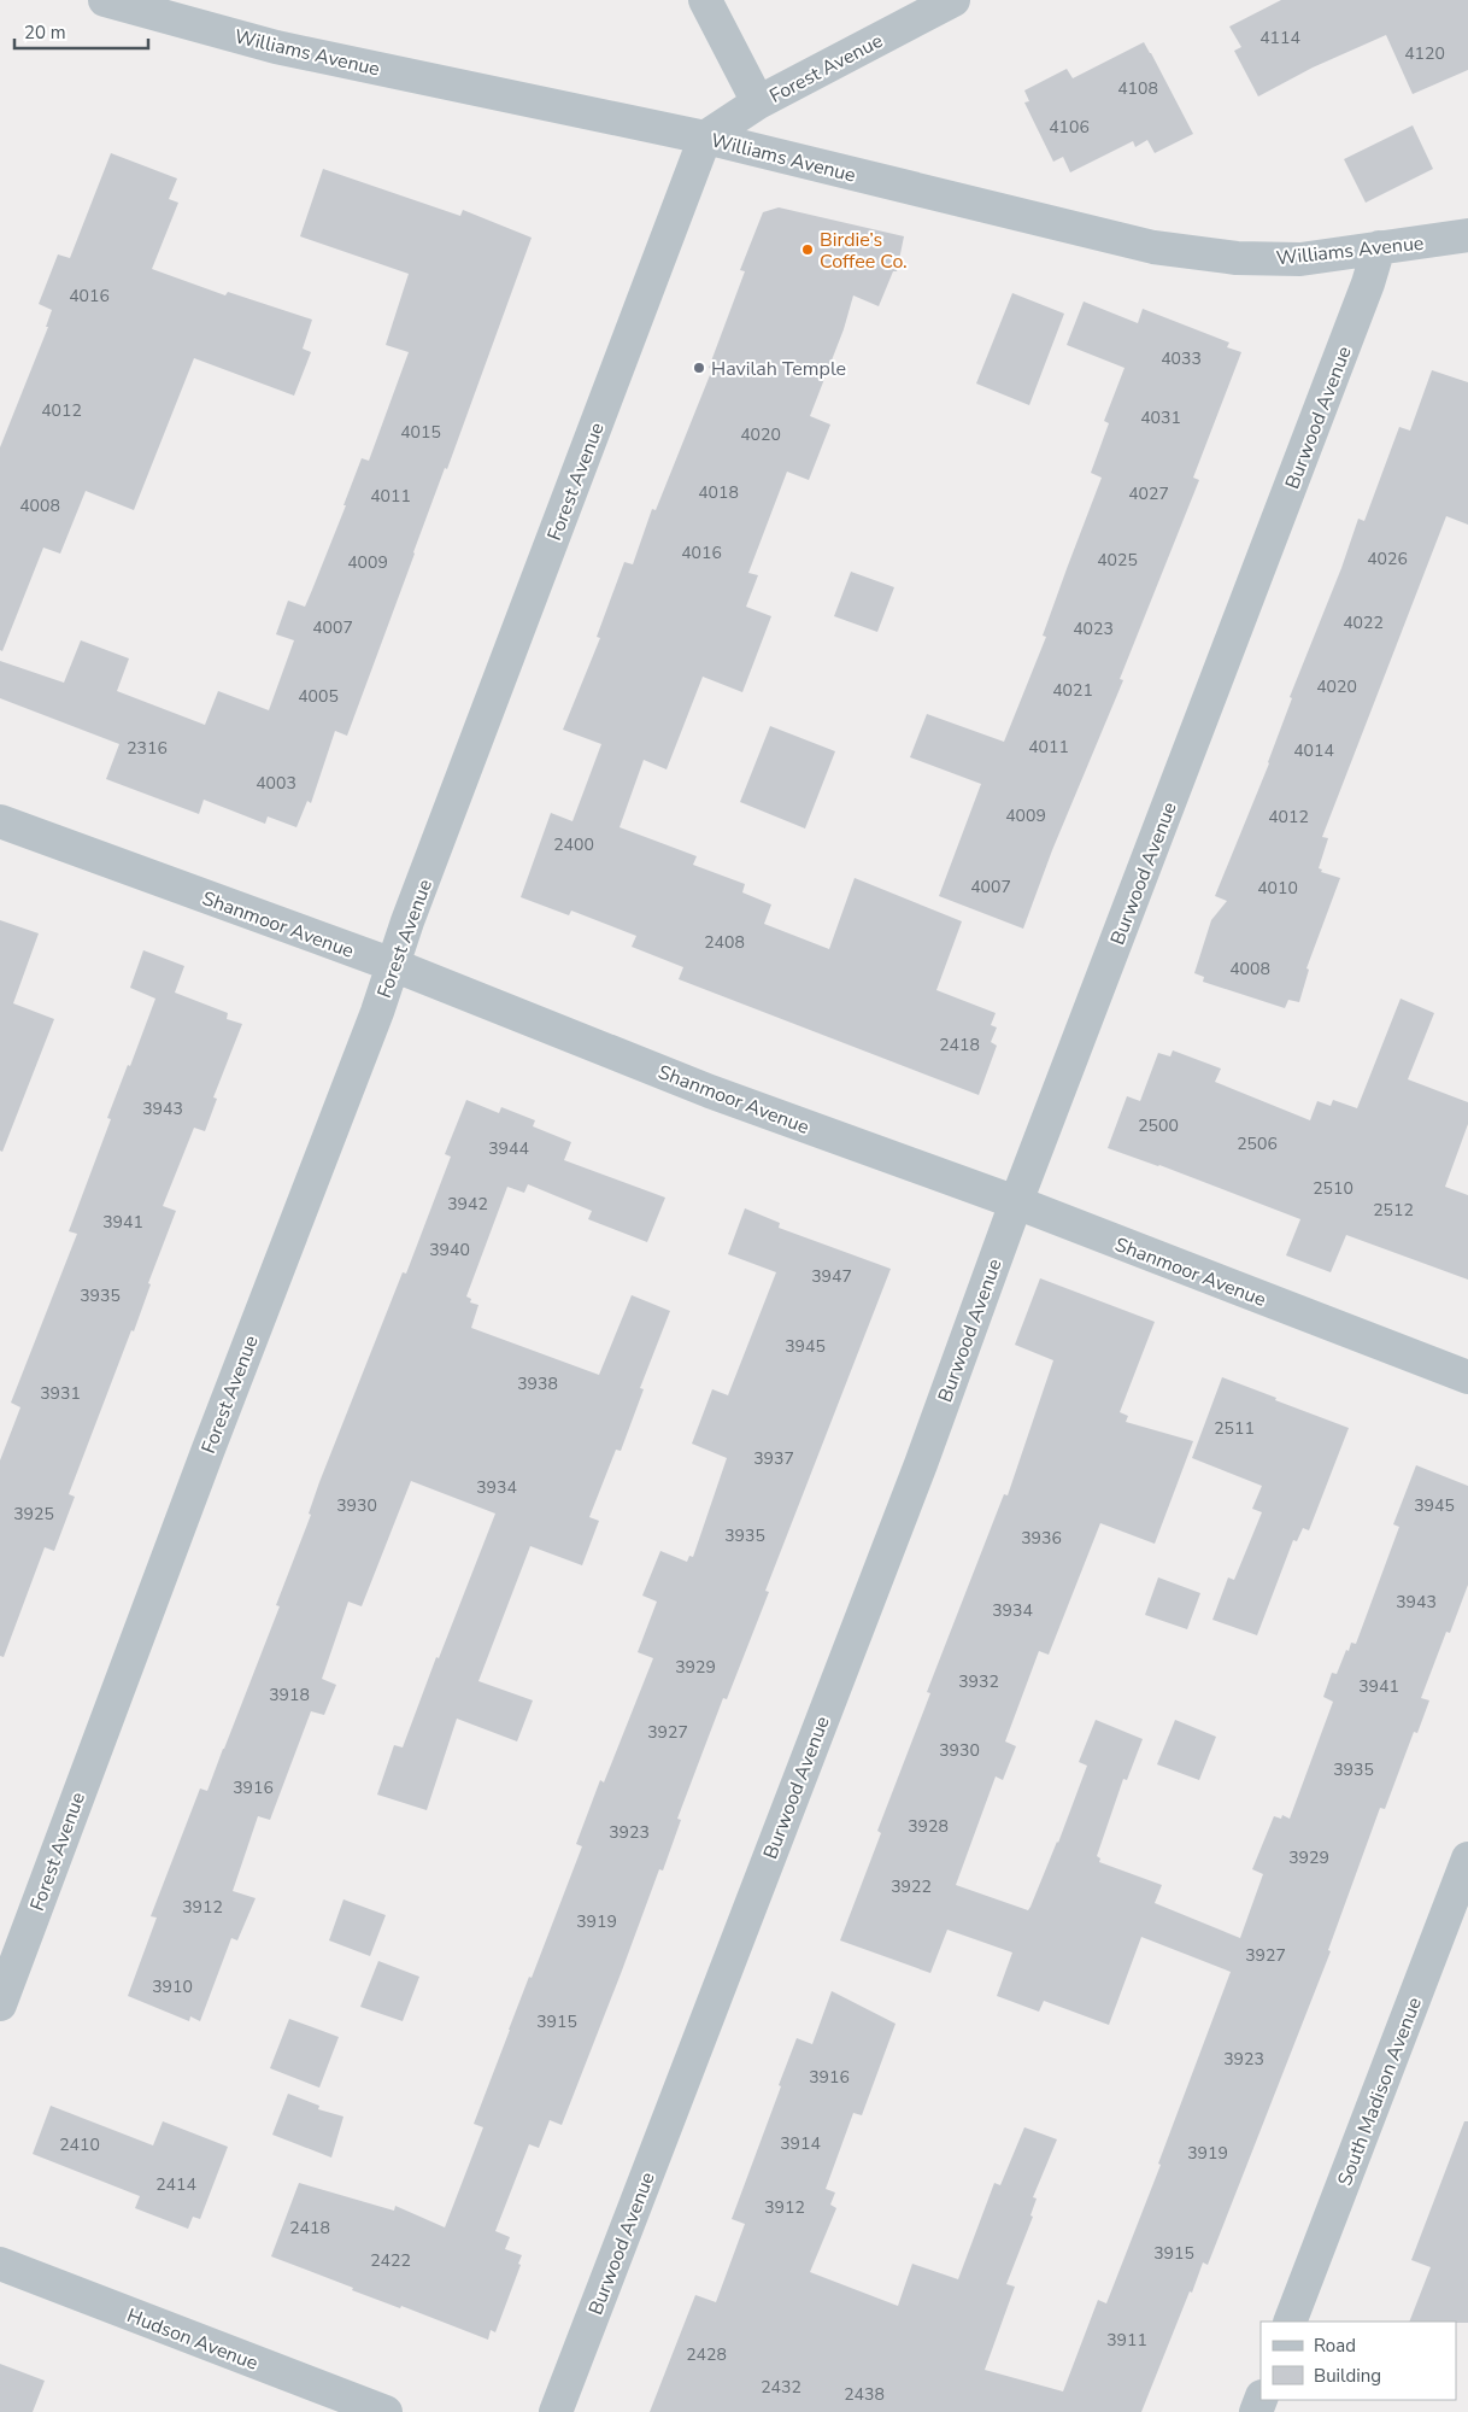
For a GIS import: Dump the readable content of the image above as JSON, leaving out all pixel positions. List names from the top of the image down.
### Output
{
  "streets": {
    "street": [
      "Williams Avenue",
      "Forest Avenue",
      "Burwood Avenue",
      "Shanmoor Avenue",
      "South Madison Avenue",
      "Hudson Avenue"
    ]
  },
  "crossings": [
    ["Williams Avenue", "Forest Avenue"],
    ["Williams Avenue", "Burwood Avenue"],
    ["Forest Avenue", "Shanmoor Avenue"],
    ["Burwood Avenue", "Shanmoor Avenue"]
  ],
  "places": ["Birdie’s Coffee Co.", "Havilah Temple"],
  "house_numbers": [
    "4114",
    "4120",
    "4108",
    "4106",
    "4016",
    "4033",
    "4012",
    "4031",
    "4015",
    "4020",
    "4018",
    "4027",
    "4011",
    "4008",
    "4016",
    "4026",
    "4025",
    "4009",
    "4022",
    "4007",
    "4023",
    "4020",
    "4021",
    "4005",
    "4011",
    "2316",
    "4014",
    "4003",
    "4009",
    "4012",
    "2400",
    "4007",
    "4010",
    "2408",
    "4008",
    "2418",
    "3943",
    "2500",
    "2506",
    "3944",
    "2510",
    "3942",
    "2512",
    "3941",
    "3940",
    "3947",
    "3935",
    "3945",
    "3938",
    "3931",
    "2511",
    "3937",
    "3934",
    "3930",
    "3945",
    "3925",
    "3935",
    "3936",
    "3943",
    "3934",
    "3929",
    "3932",
    "3941",
    "3918",
    "3927",
    "3930",
    "3935",
    "3916",
    "3928",
    "3923",
    "3929",
    "3922",
    "3912",
    "3919",
    "3927",
    "3910",
    "3915",
    "3923",
    "3916",
    "3914",
    "2410",
    "3919",
    "2414",
    "3912",
    "2418",
    "3915",
    "2422",
    "3911",
    "2428",
    "2432",
    "2438"
  ],
  "legend": ["Road", "Building"],
  "scale_bar": "20 m"
}
